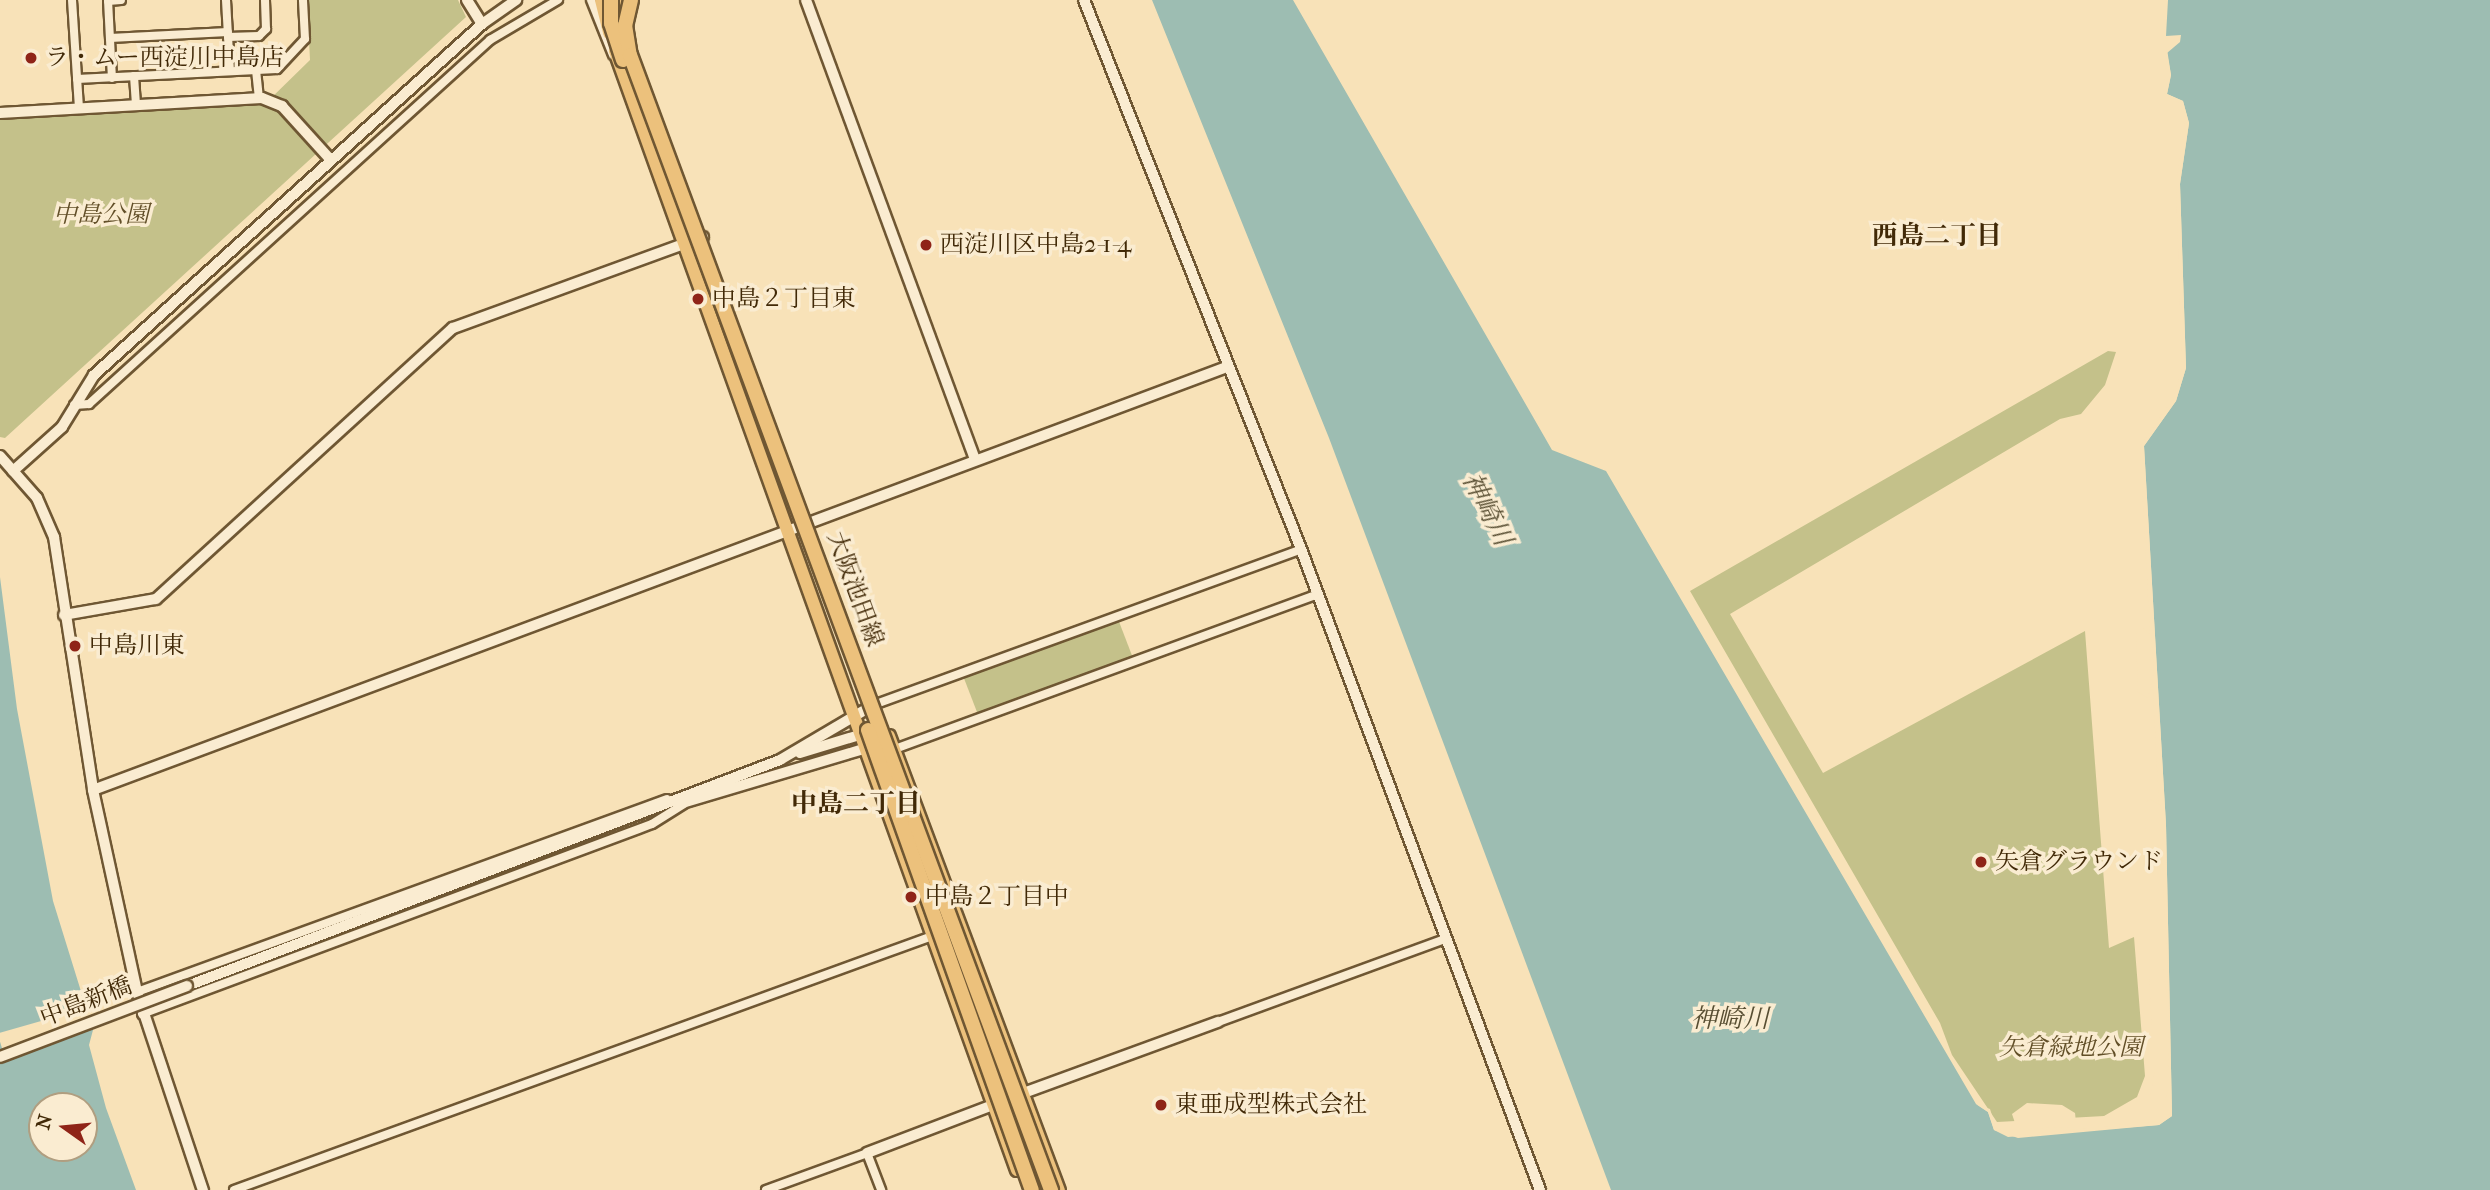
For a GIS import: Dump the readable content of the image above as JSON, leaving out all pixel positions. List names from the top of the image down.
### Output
{
  "streets": {
    "main road": ["大阪池田線"],
    "street": ["中島新橋"]
  },
  "districts": ["西島二丁目", "中島二丁目"],
  "water": ["神崎川"],
  "parks": ["中島公園", "矢倉緑地公園"],
  "places": [
    "ラ・ムー西淀川中島店",
    "西淀川区中島2-1-4",
    "中島２丁目東",
    "中島川東",
    "矢倉グラウンド",
    "中島２丁目中",
    "東亜成型株式会社"
  ],
  "north": "left"
}
